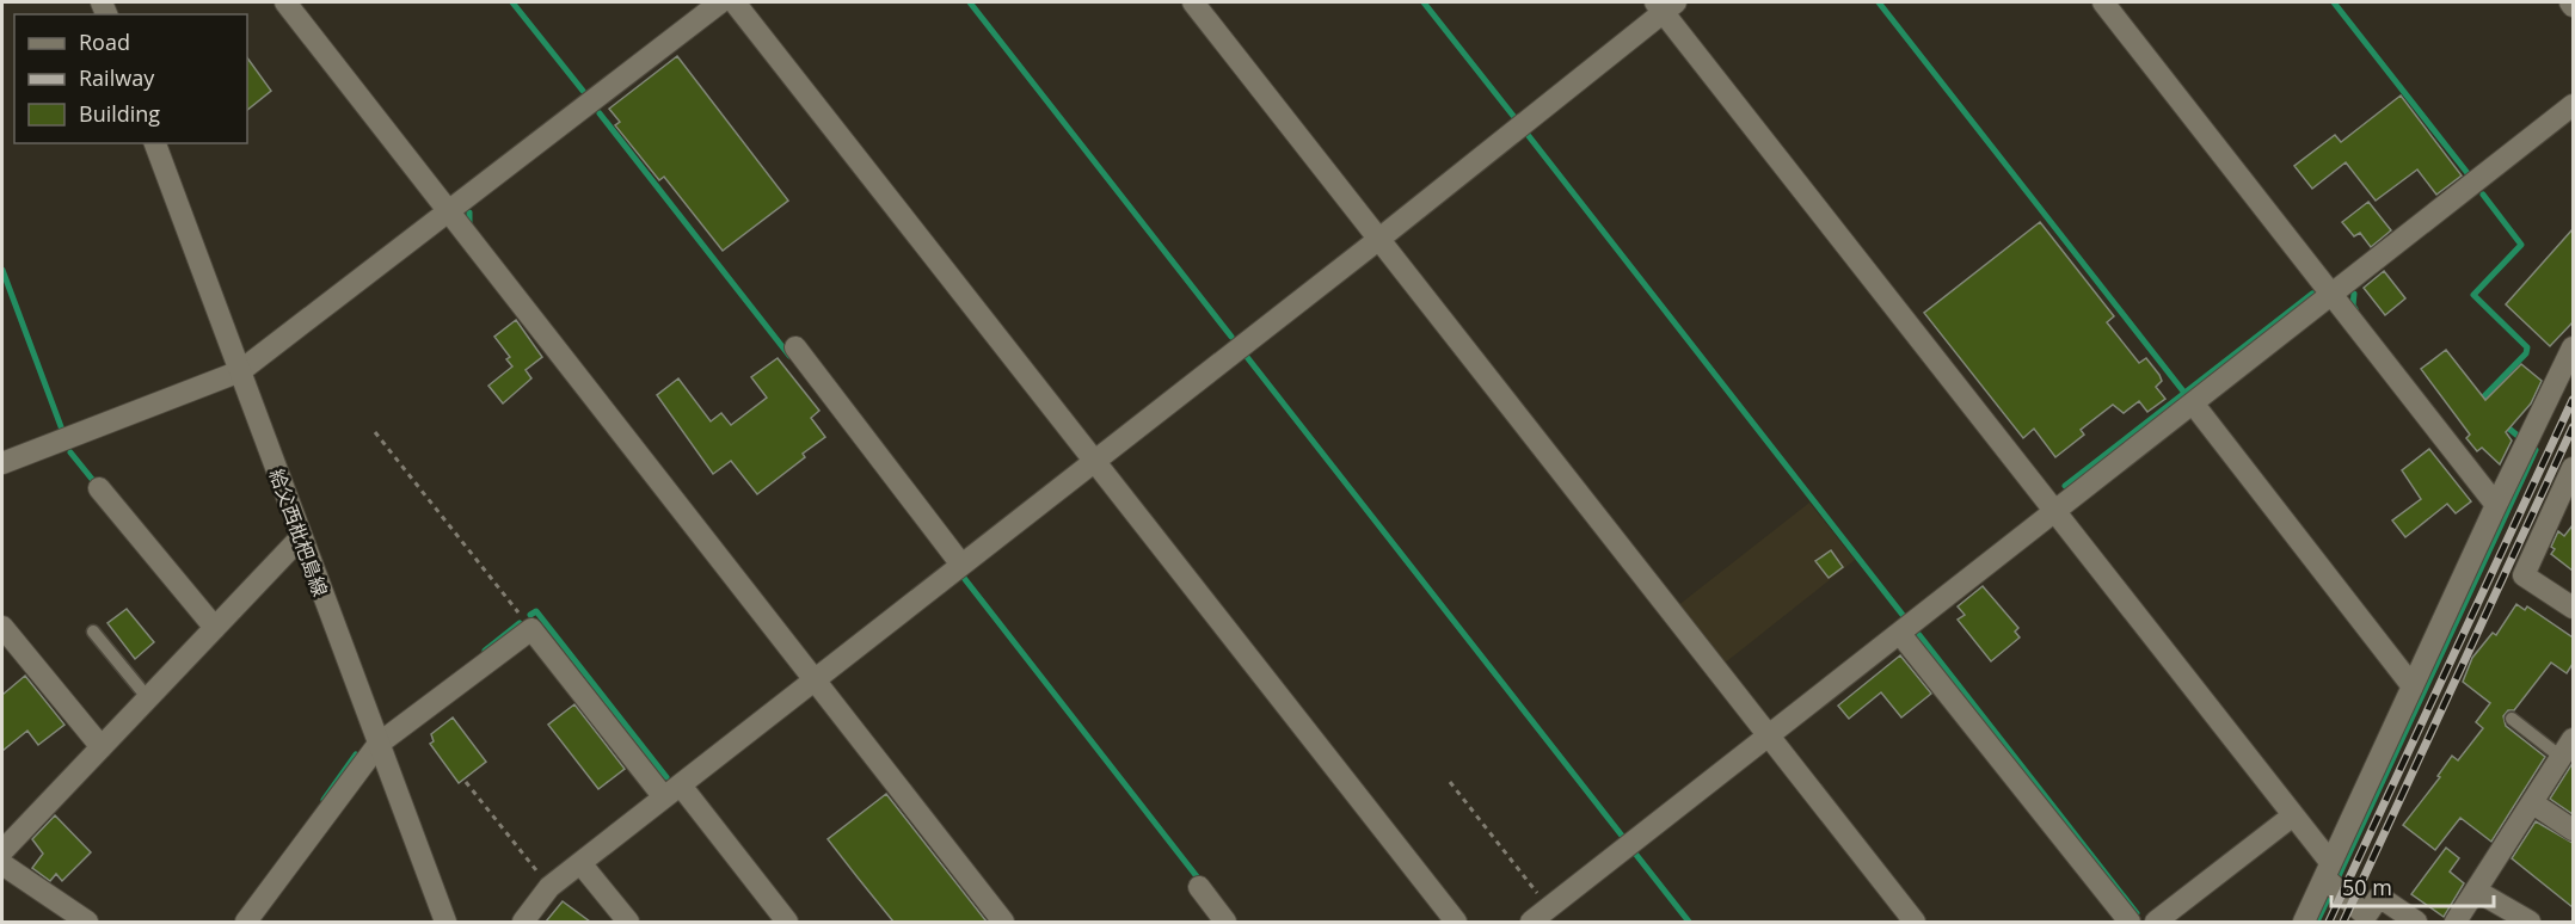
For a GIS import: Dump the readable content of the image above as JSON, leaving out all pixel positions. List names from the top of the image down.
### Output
{
  "streets": {
    "street": ["給父西枇杷島線"]
  },
  "legend": ["Road", "Railway", "Building"],
  "scale_bar": "50 m"
}
